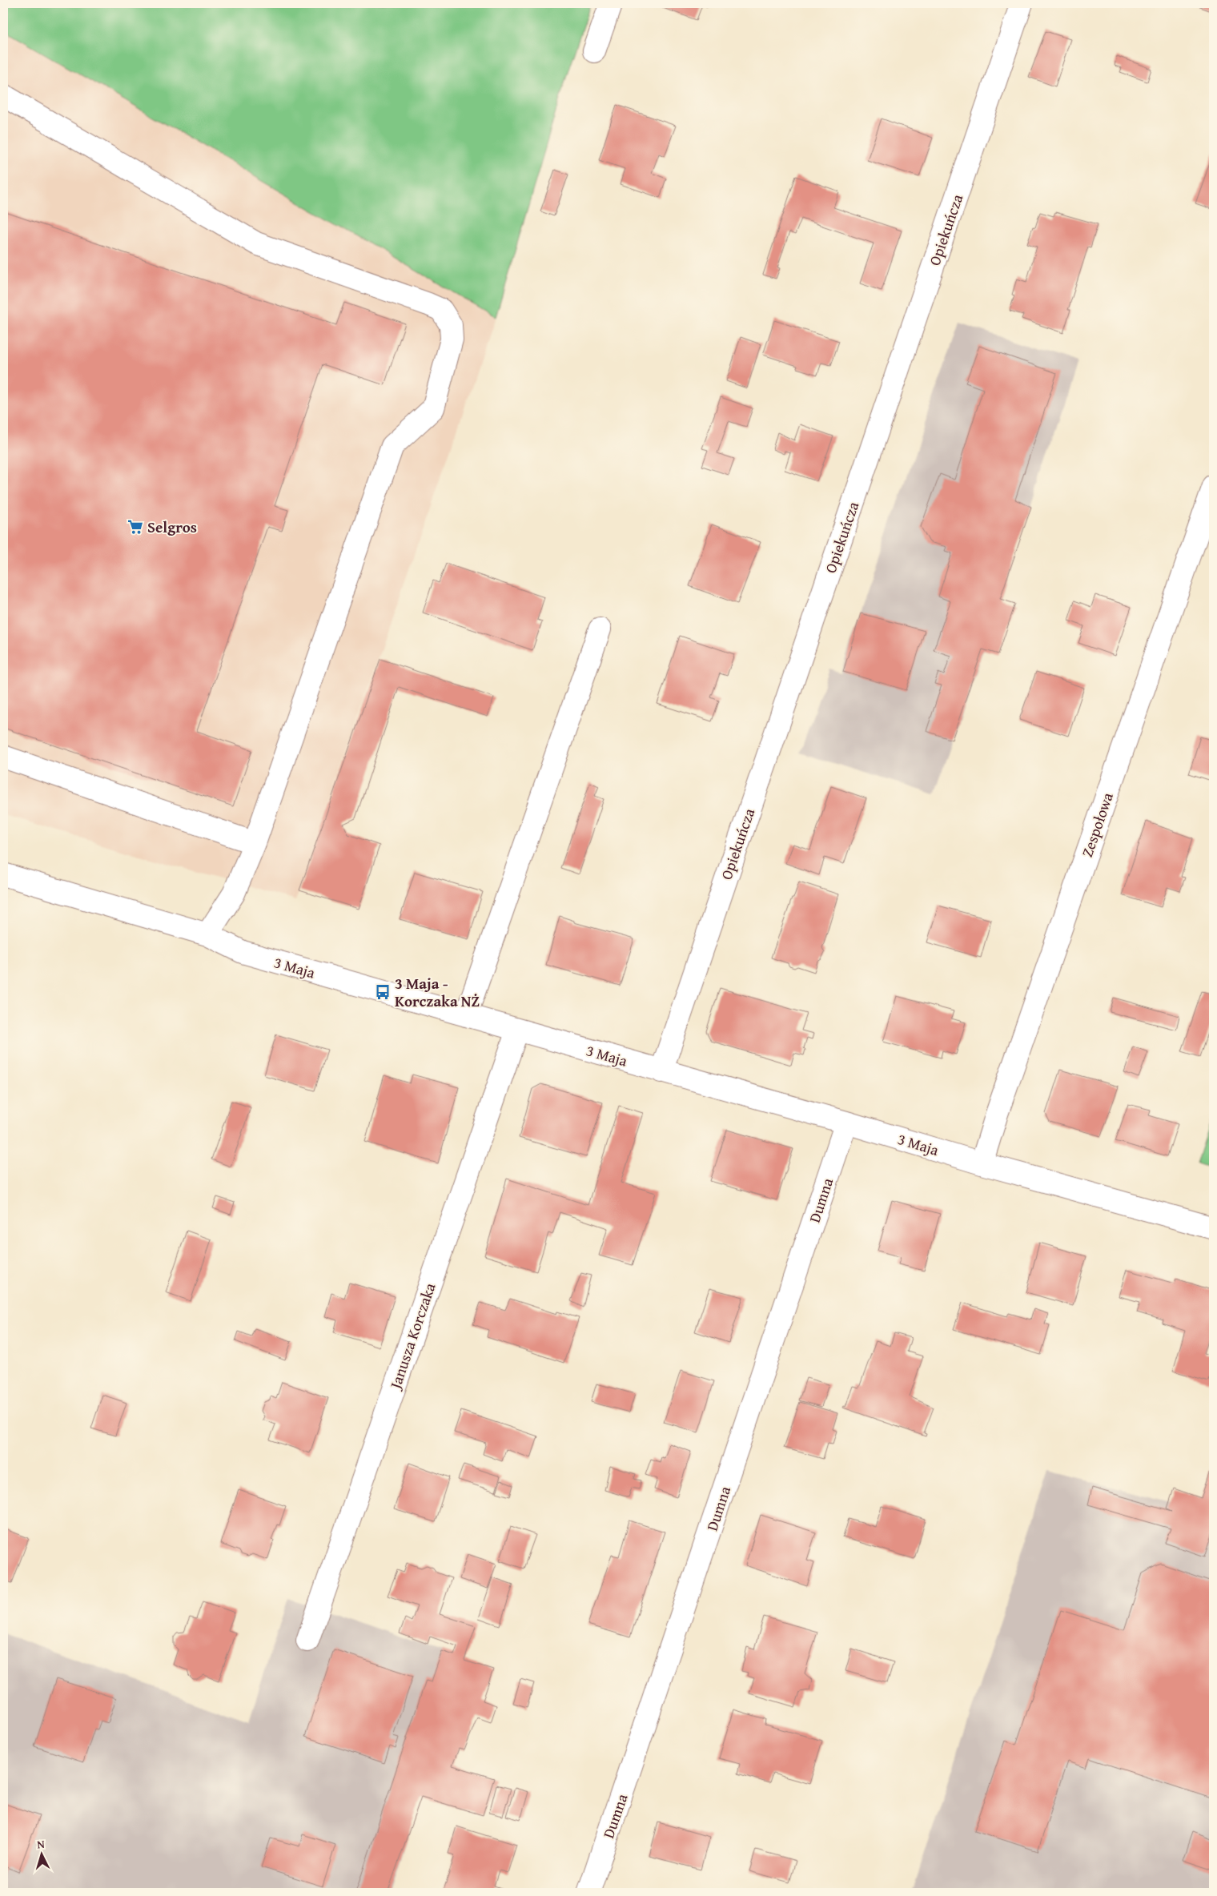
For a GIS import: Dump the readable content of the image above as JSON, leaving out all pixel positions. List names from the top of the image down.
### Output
{
  "streets": {
    "street": [
      "Opiekuńcza",
      "Zespołowa",
      "3 Maja",
      "Dumna",
      "Janusza Korczaka"
    ]
  },
  "crossings": [
    ["Opiekuńcza", "3 Maja"],
    ["Zespołowa", "3 Maja"],
    ["3 Maja", "Dumna"],
    ["3 Maja", "Janusza Korczaka"]
  ],
  "places": {
    "supermarket": ["Selgros"],
    "bus stop": ["3 Maja - Korczaka NŻ"]
  },
  "north": "top"
}
